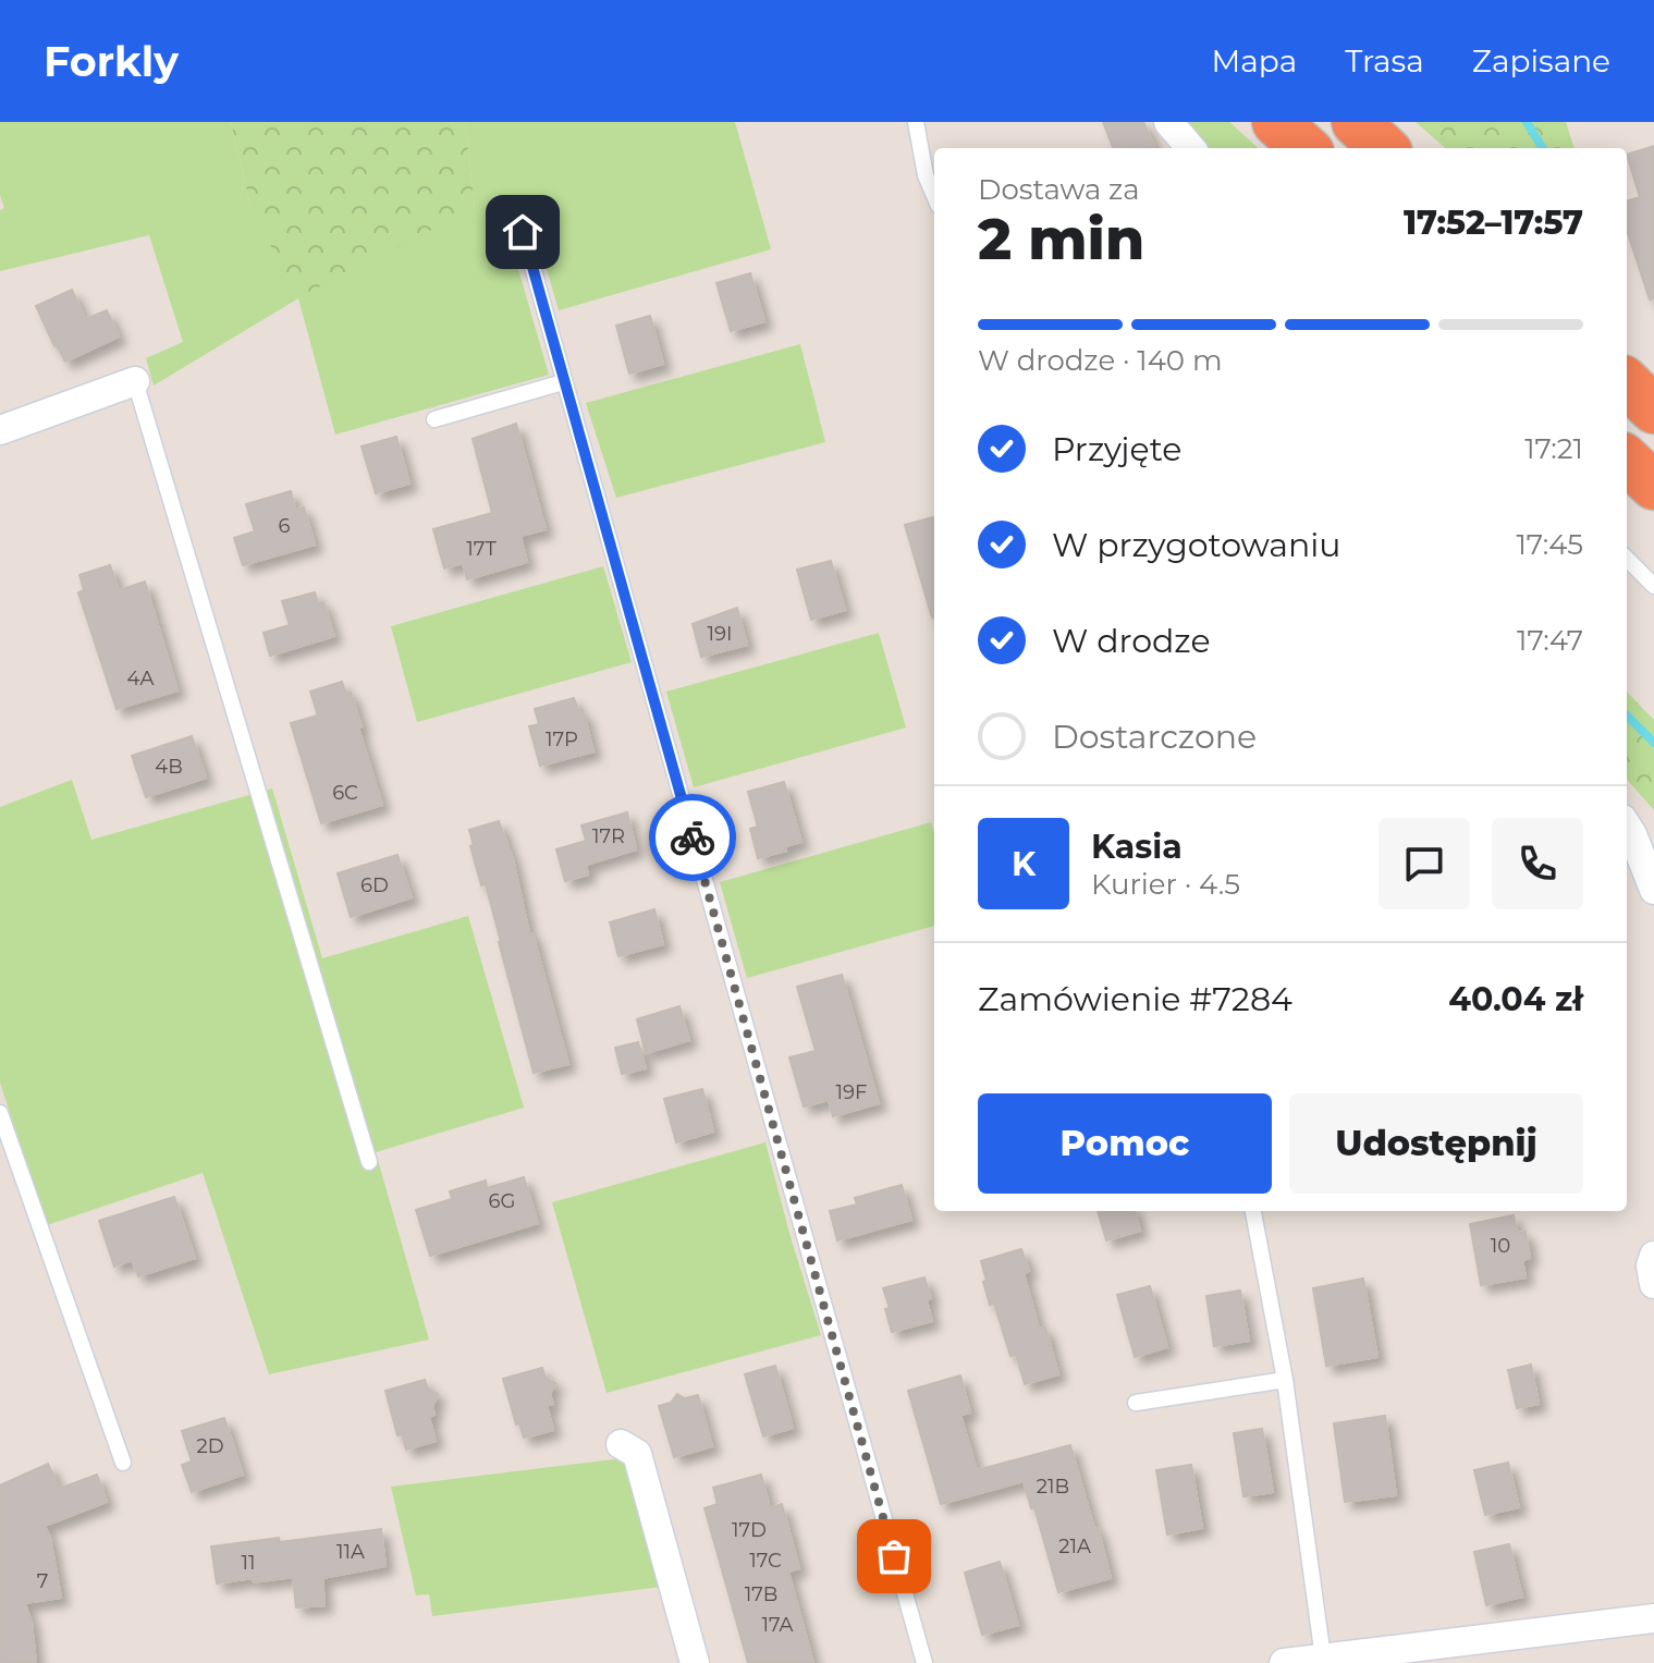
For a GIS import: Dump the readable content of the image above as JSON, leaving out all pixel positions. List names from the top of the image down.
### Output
{
  "house_numbers": [
    "6",
    "17T",
    "19I",
    "4A",
    "17P",
    "4B",
    "6C",
    "17R",
    "6D",
    "19F",
    "6G",
    "10",
    "2D",
    "21B",
    "17D",
    "21A",
    "11A",
    "17C",
    "11",
    "7",
    "17B",
    "17A"
  ],
  "page": {
    "header": "Forkly",
    "nav": ["Mapa", "Trasa", "Zapisane"],
    "heading": ["2 min", "Dostawa za", "17:52–17:57"],
    "panel": [
      "Kasia",
      "Kurier · 4.5",
      "Zamówienie #7284",
      "40.04 zł"
    ],
    "bar": "W drodze · 140 m",
    "list": [
      ["Przyjęte", "17:21"],
      ["W przygotowaniu", "17:45"],
      ["W drodze", "17:47"],
      "Dostarczone"
    ],
    "round": "K",
    "buttons": ["Pomoc", "Udostępnij"]
  }
}
